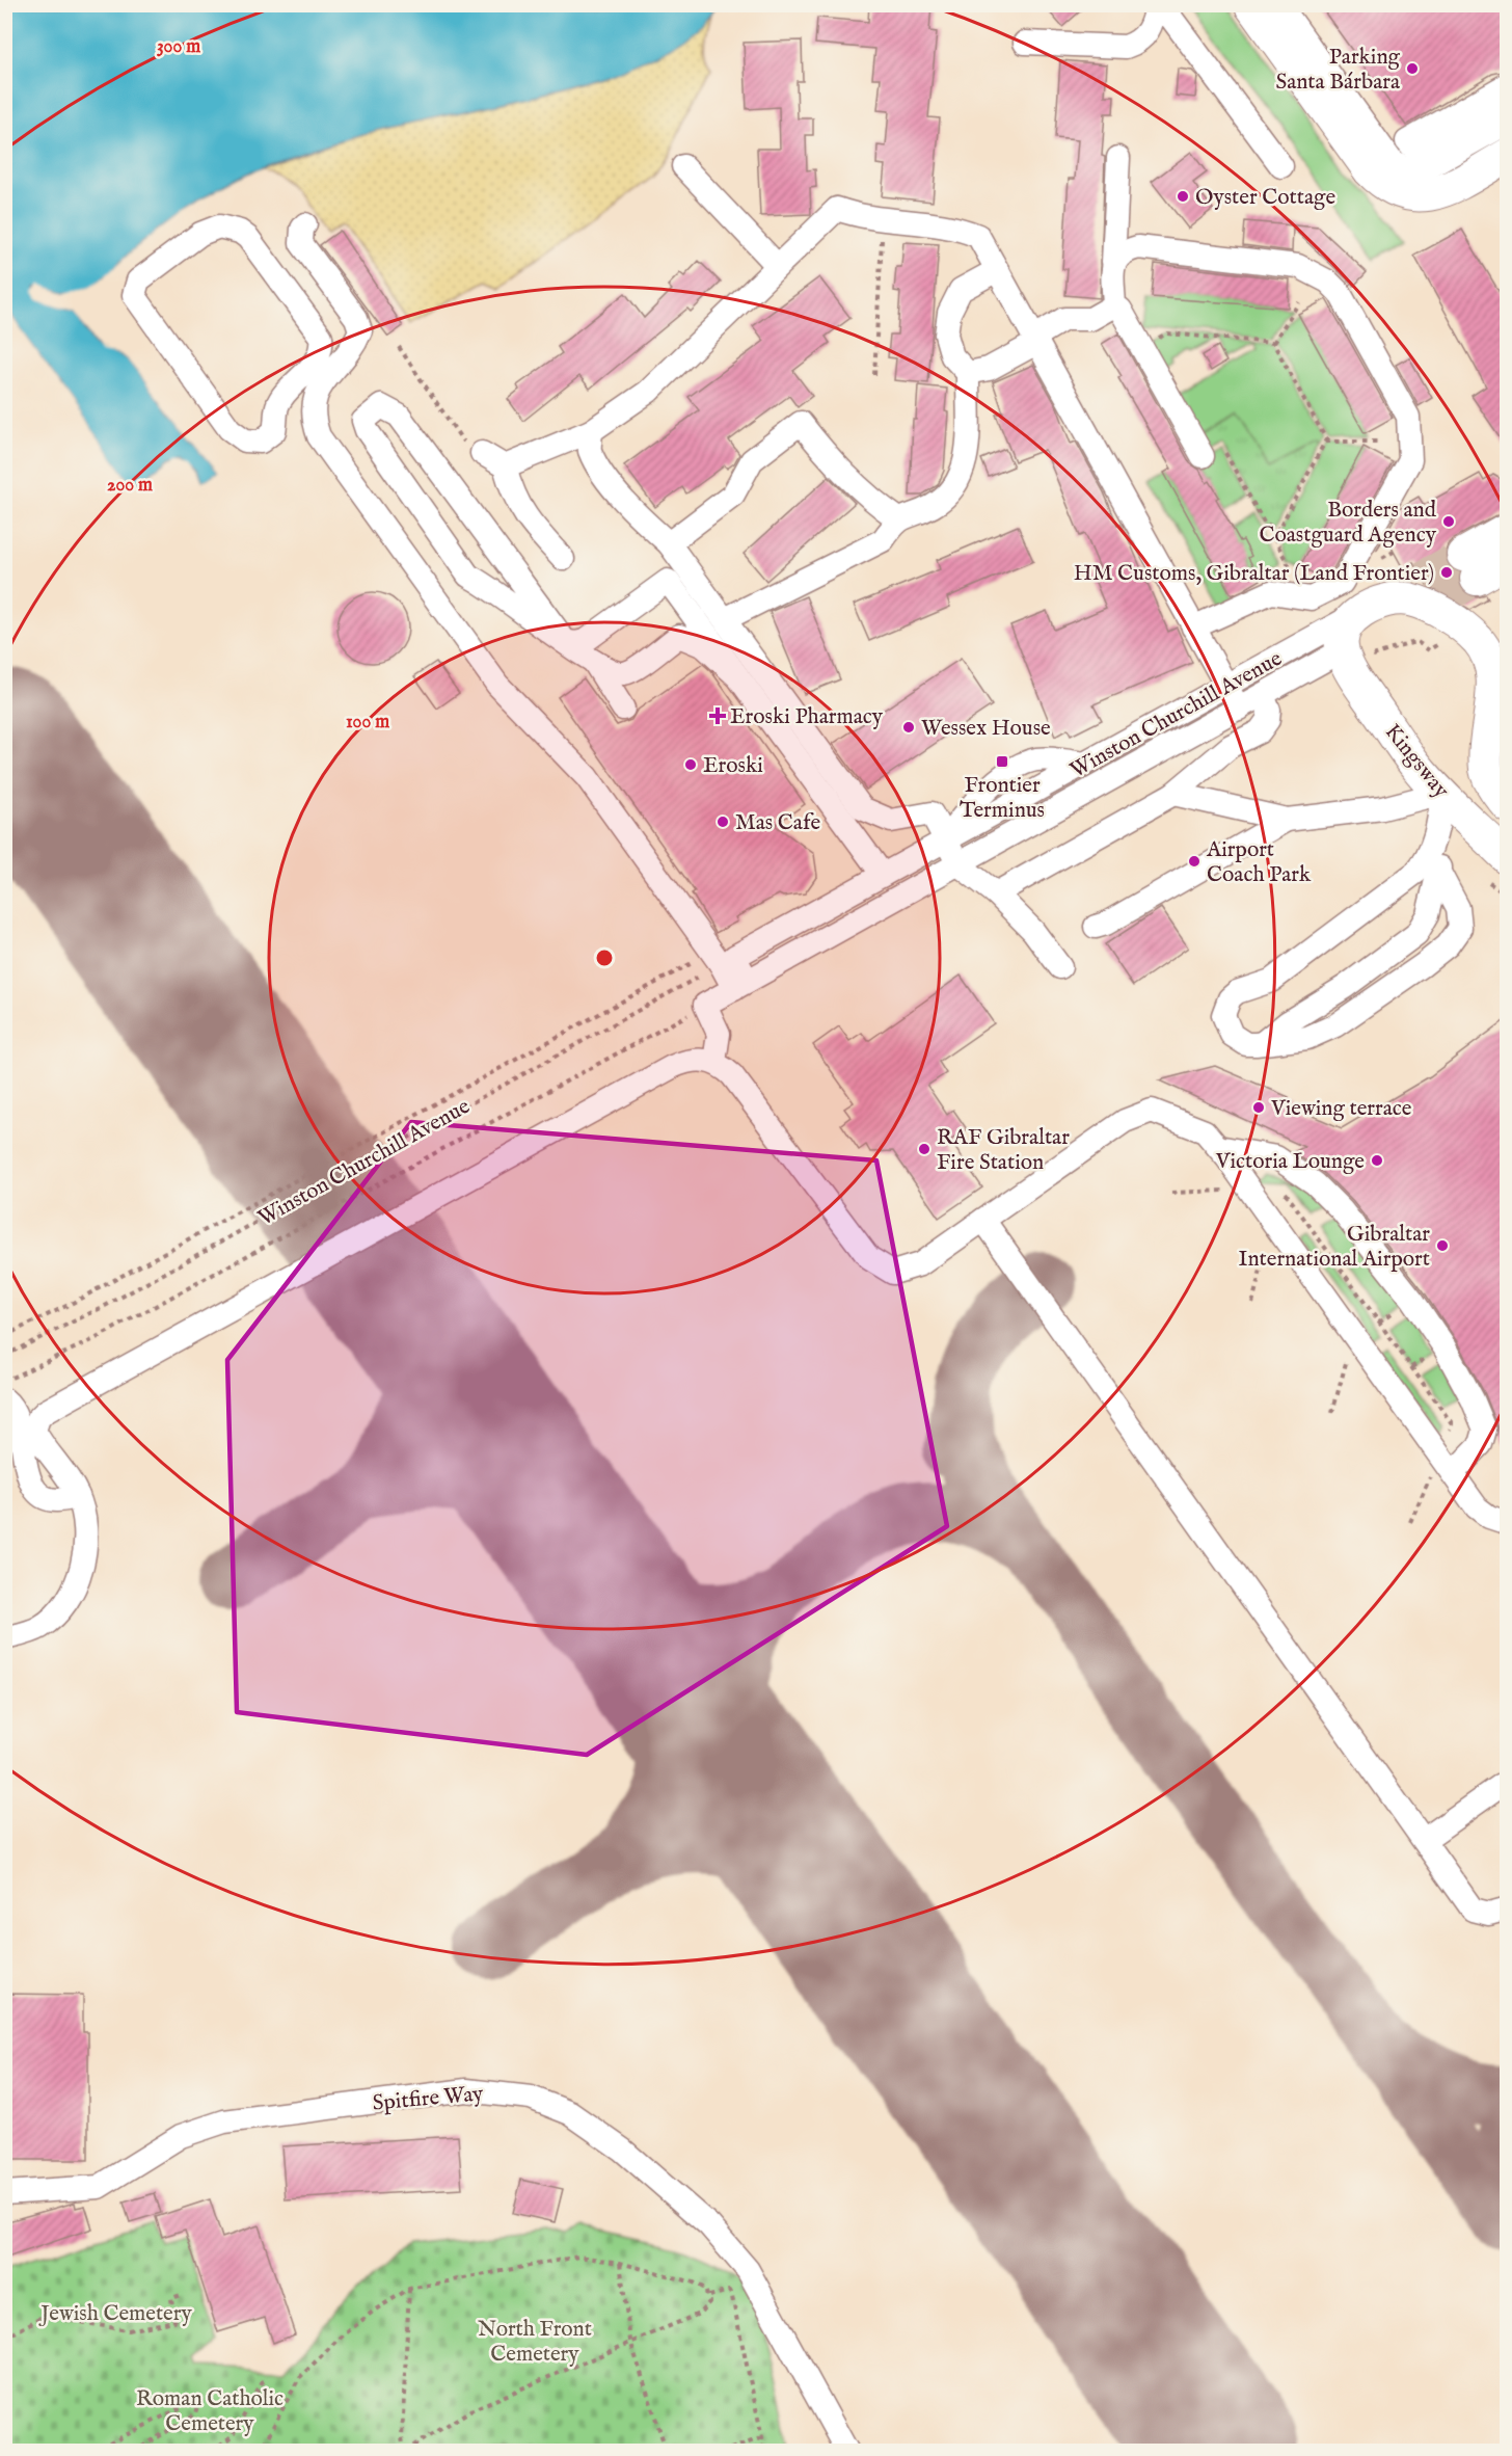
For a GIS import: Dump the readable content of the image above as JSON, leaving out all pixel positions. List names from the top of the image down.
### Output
{
  "streets": {
    "highway": ["Winston Churchill Avenue", "Kingsway"],
    "street": ["Spitfire Way"]
  },
  "crossings": [
    ["Winston Churchill Avenue", "Kingsway"]
  ],
  "parks": ["Jewish Cemetery", "North Front Cemetery", "Roman Catholic Cemetery"],
  "places": {
    "other": [
      "Parking Santa Bárbara",
      "Oyster Cottage",
      "Borders and Coastguard Agency",
      "HM Customs, Gibraltar (Land Frontier)",
      "Wessex House",
      "Eroski",
      "Mas Cafe",
      "Airport Coach Park",
      "Viewing terrace",
      "RAF Gibraltar Fire Station",
      "Victoria Lounge",
      "Gibraltar International Airport"
    ],
    "health": ["Eroski Pharmacy"],
    "transit": ["Frontier Terminus"]
  },
  "rings": ["300 m", "200 m", "100 m"]
}
